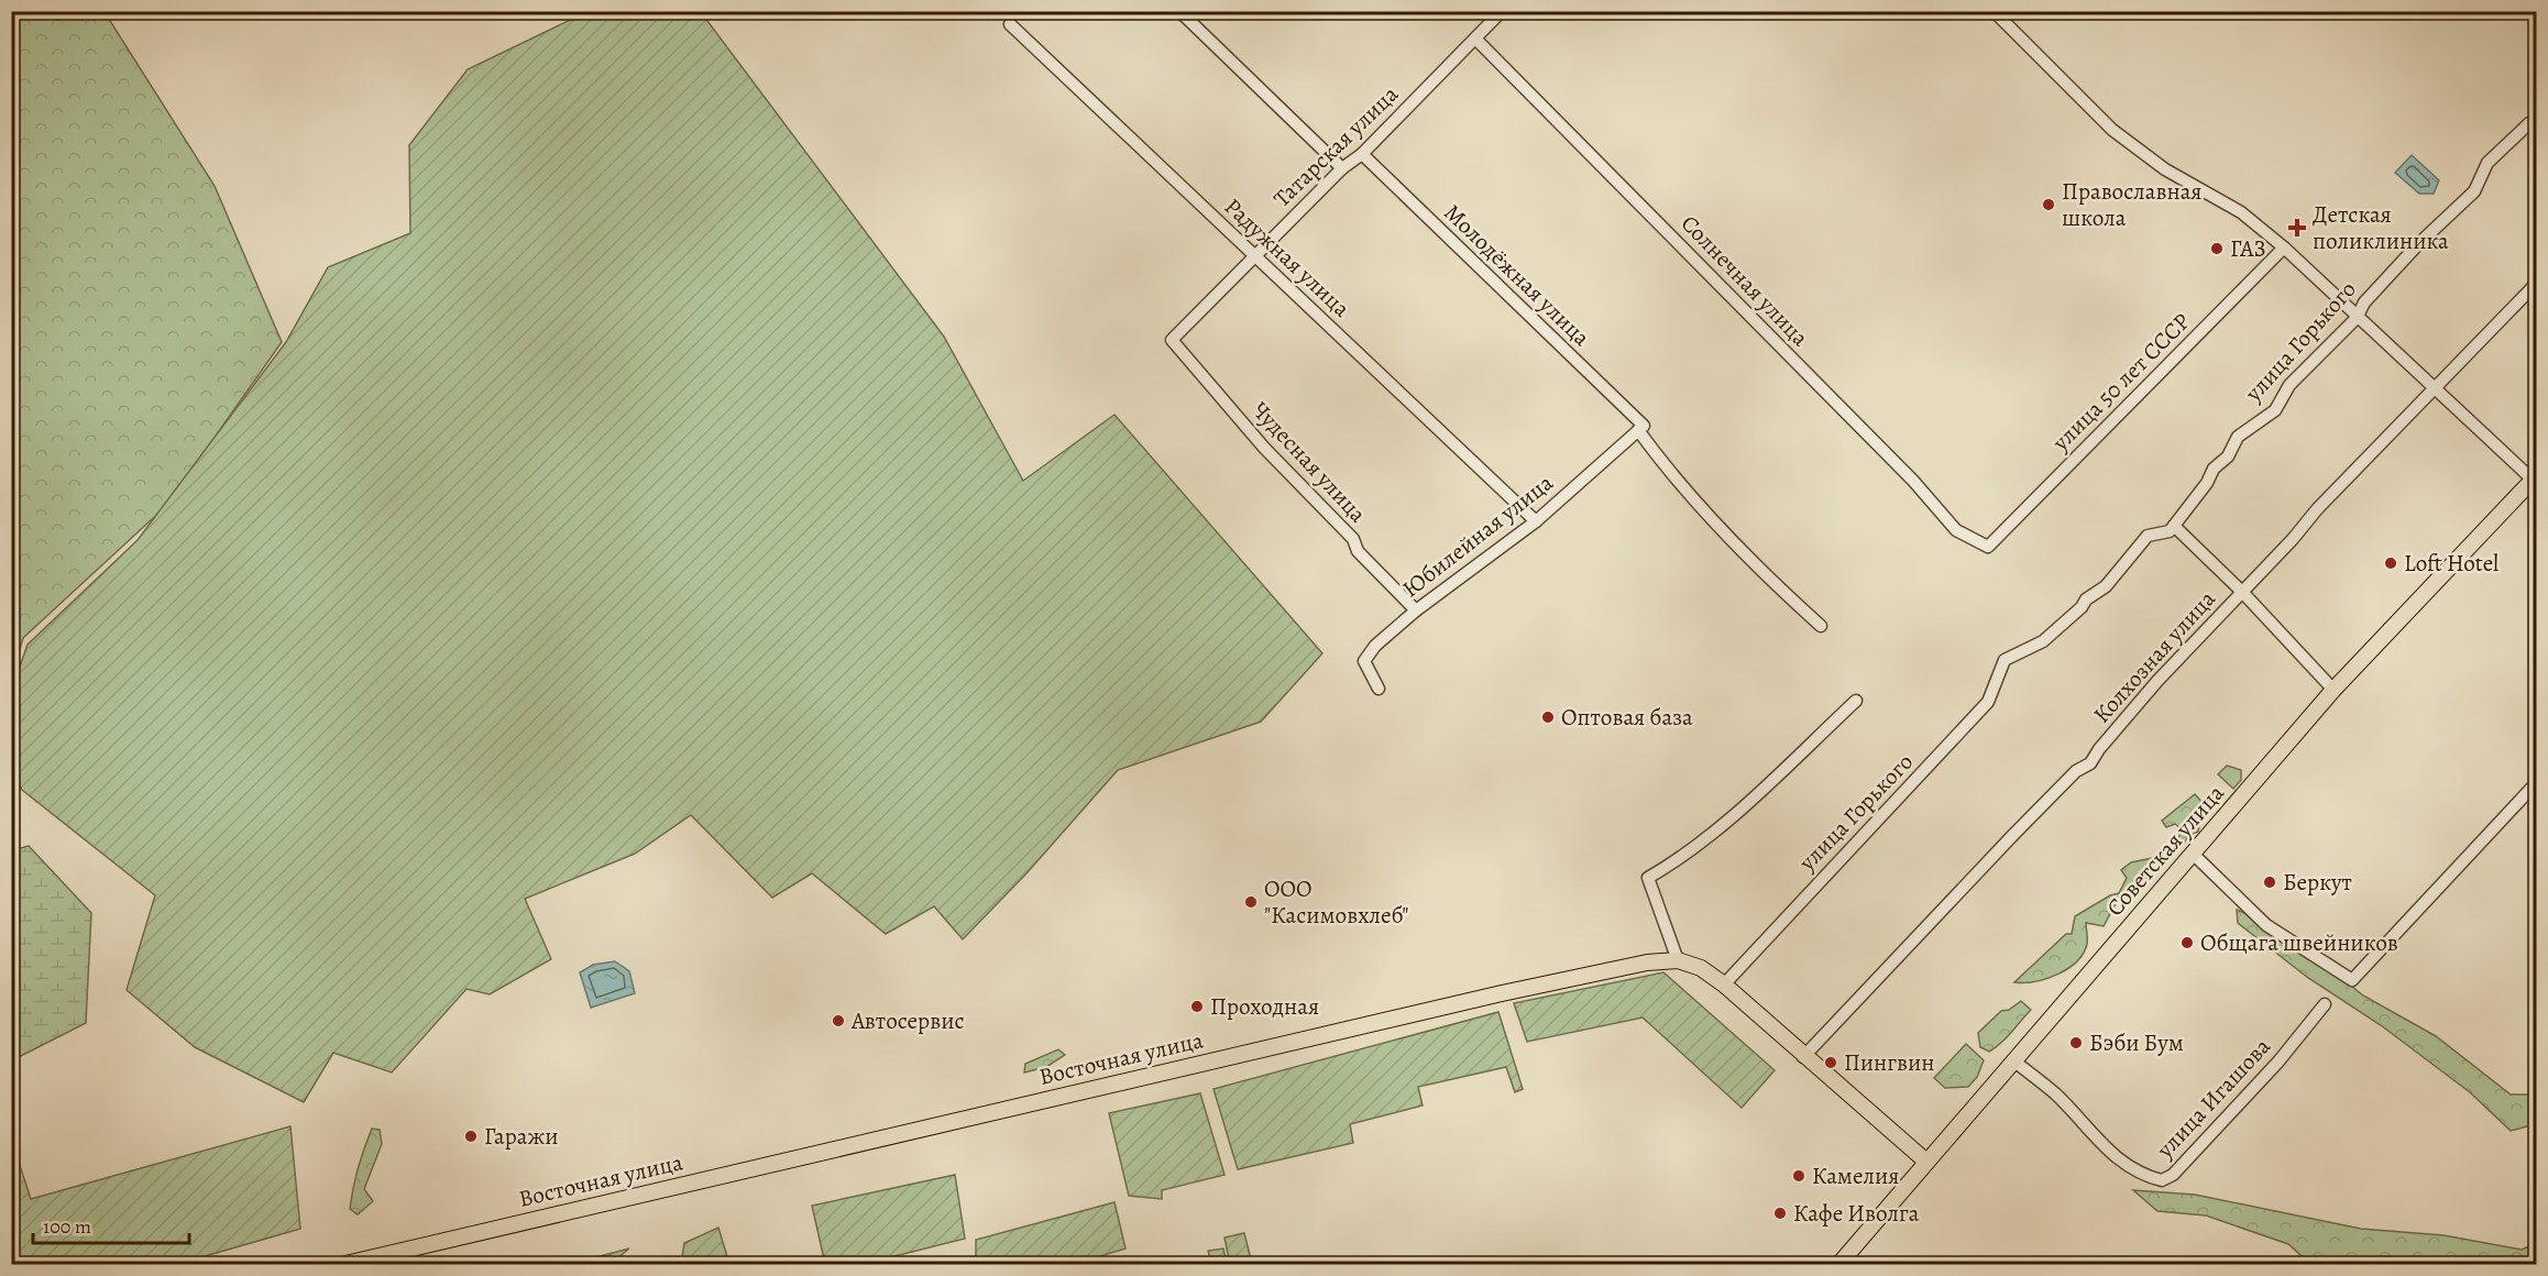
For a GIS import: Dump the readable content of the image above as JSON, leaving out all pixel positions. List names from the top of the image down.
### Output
{
  "streets": {
    "main road": ["Советская улица", "Восточная улица"],
    "street": [
      "Татарская улица",
      "Радужная улица",
      "Молодёжная улица",
      "Солнечная улица",
      "улица Горького",
      "улица 50 лет СССР",
      "Чудесная улица",
      "Юбилейная улица",
      "Колхозная улица",
      "улица Игашова"
    ]
  },
  "crossings": [
    ["Татарская улица", "Радужная улица"],
    ["Татарская улица", "Молодёжная улица"],
    ["Татарская улица", "Солнечная улица"],
    ["Татарская улица", "Чудесная улица"],
    ["Радужная улица", "Юбилейная улица"],
    ["Молодёжная улица", "Юбилейная улица"],
    ["Солнечная улица", "улица 50 лет СССР"],
    ["улица Горького", "Восточная улица"],
    ["Чудесная улица", "Юбилейная улица"],
    ["Колхозная улица", "Восточная улица"],
    ["Советская улица", "Восточная улица"],
    ["Советская улица", "улица Игашова"]
  ],
  "places": {
    "other": [
      "Православная школа",
      "ГАЗ",
      "Loft Hotel",
      "Оптовая база",
      "Беркут",
      "ООО \"Касимовхлеб\"",
      "Общага швейников",
      "Проходная",
      "Автосервис",
      "Бэби Бум",
      "Пингвин",
      "Гаражи",
      "Камелия",
      "Кафе Иволга"
    ],
    "health": ["Детская поликлиника"]
  },
  "scale_bar": "100 m"
}
